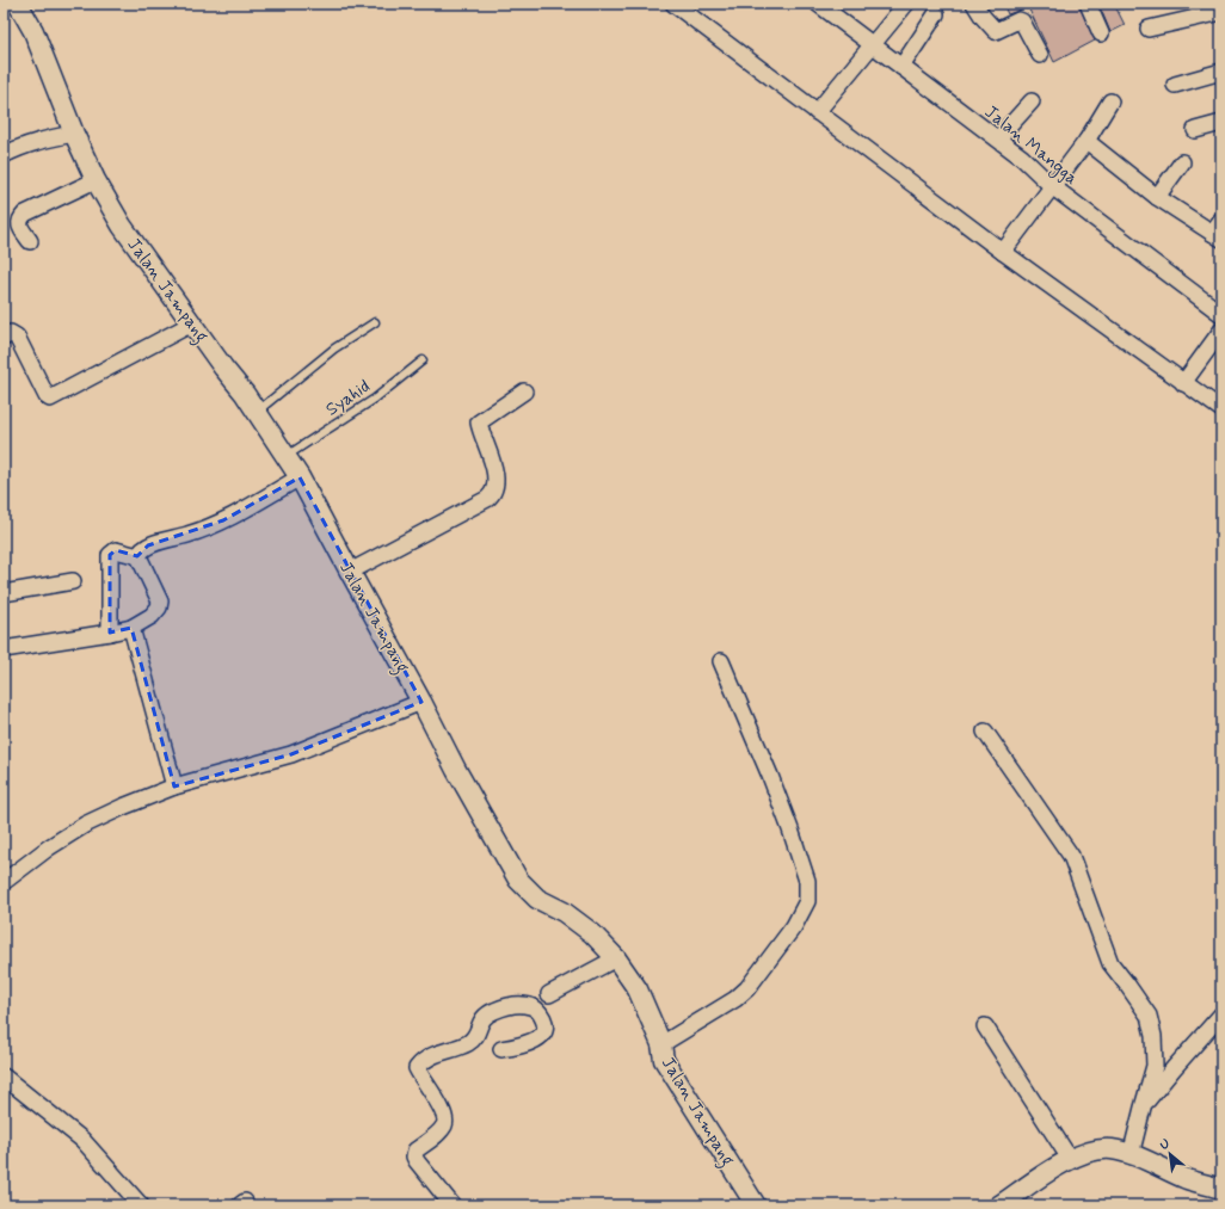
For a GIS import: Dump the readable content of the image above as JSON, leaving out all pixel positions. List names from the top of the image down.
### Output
{
  "streets": {
    "street": ["Jalan Mangga", "Jalan Jampang"],
    "lane": ["Syahid"]
  },
  "crossings": [
    ["Jalan Jampang", "Syahid"]
  ],
  "north": "top left"
}
